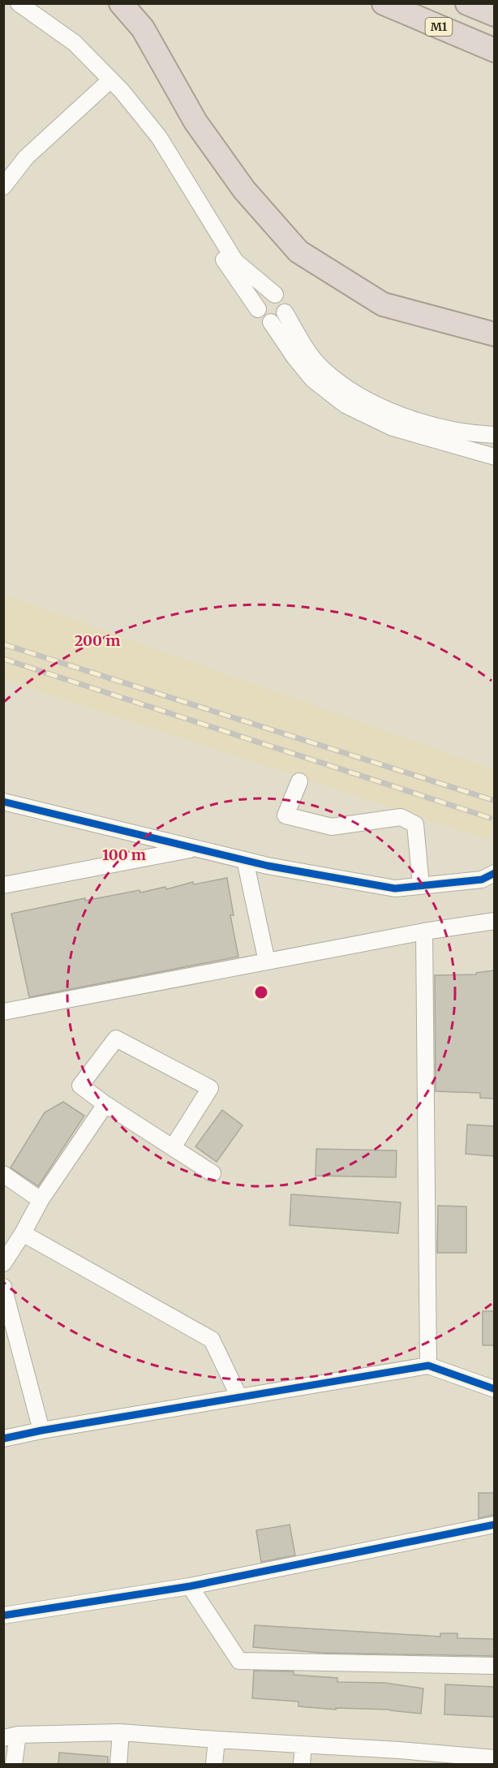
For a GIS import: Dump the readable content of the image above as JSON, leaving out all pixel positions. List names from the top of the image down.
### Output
{
  "streets": {
    "highway": ["M1"]
  },
  "rings": ["200 m", "100 m"]
}
